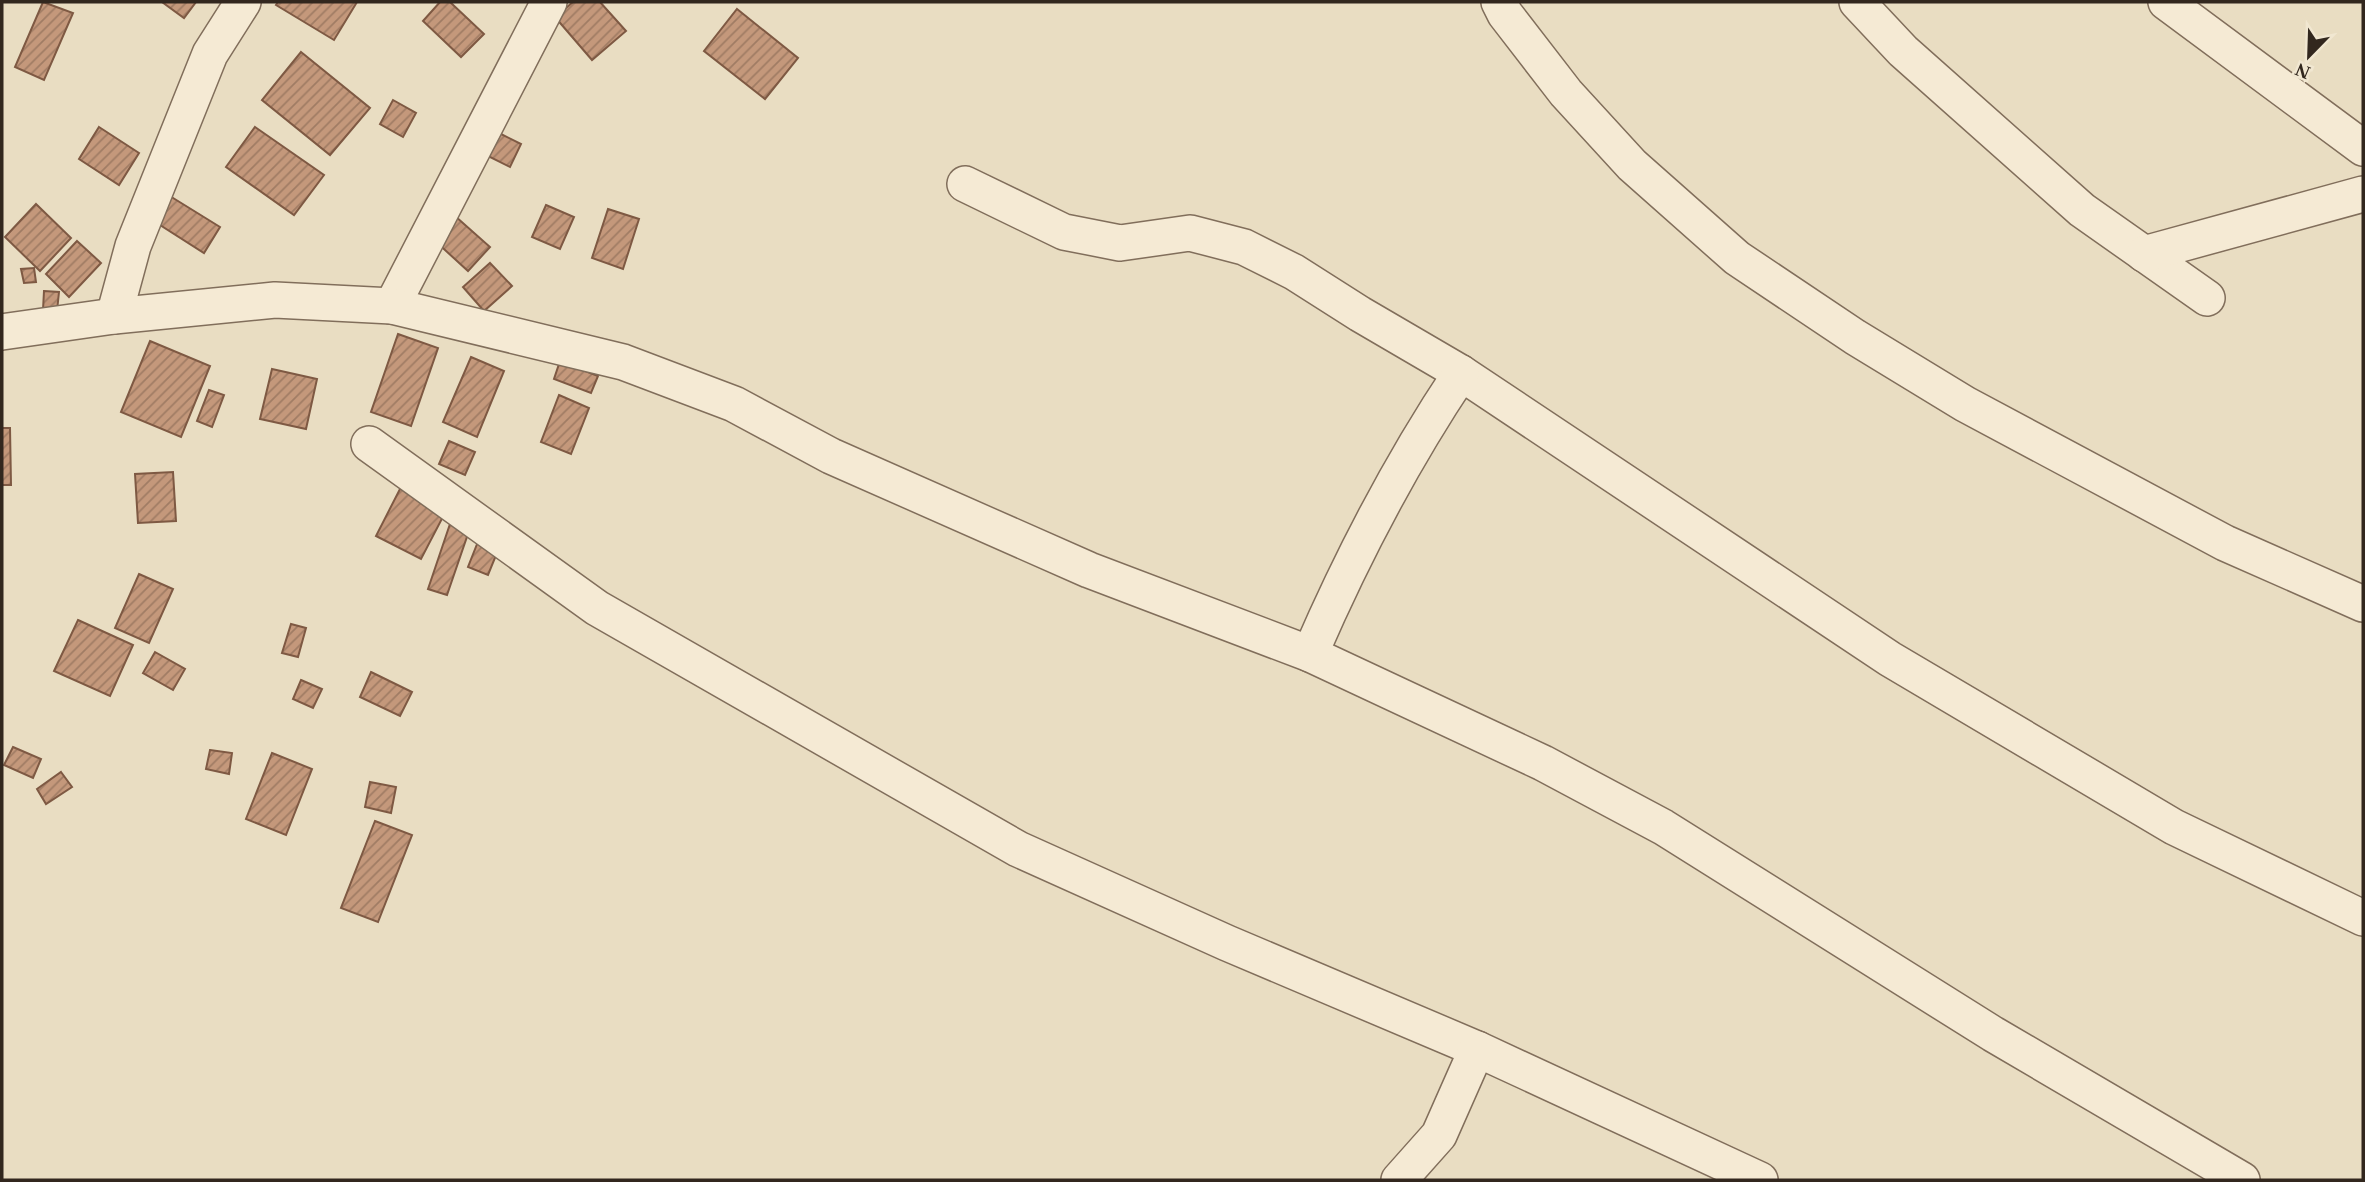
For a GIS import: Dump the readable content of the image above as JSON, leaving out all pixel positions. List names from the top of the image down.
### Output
{
  "north": "bottom left"
}
